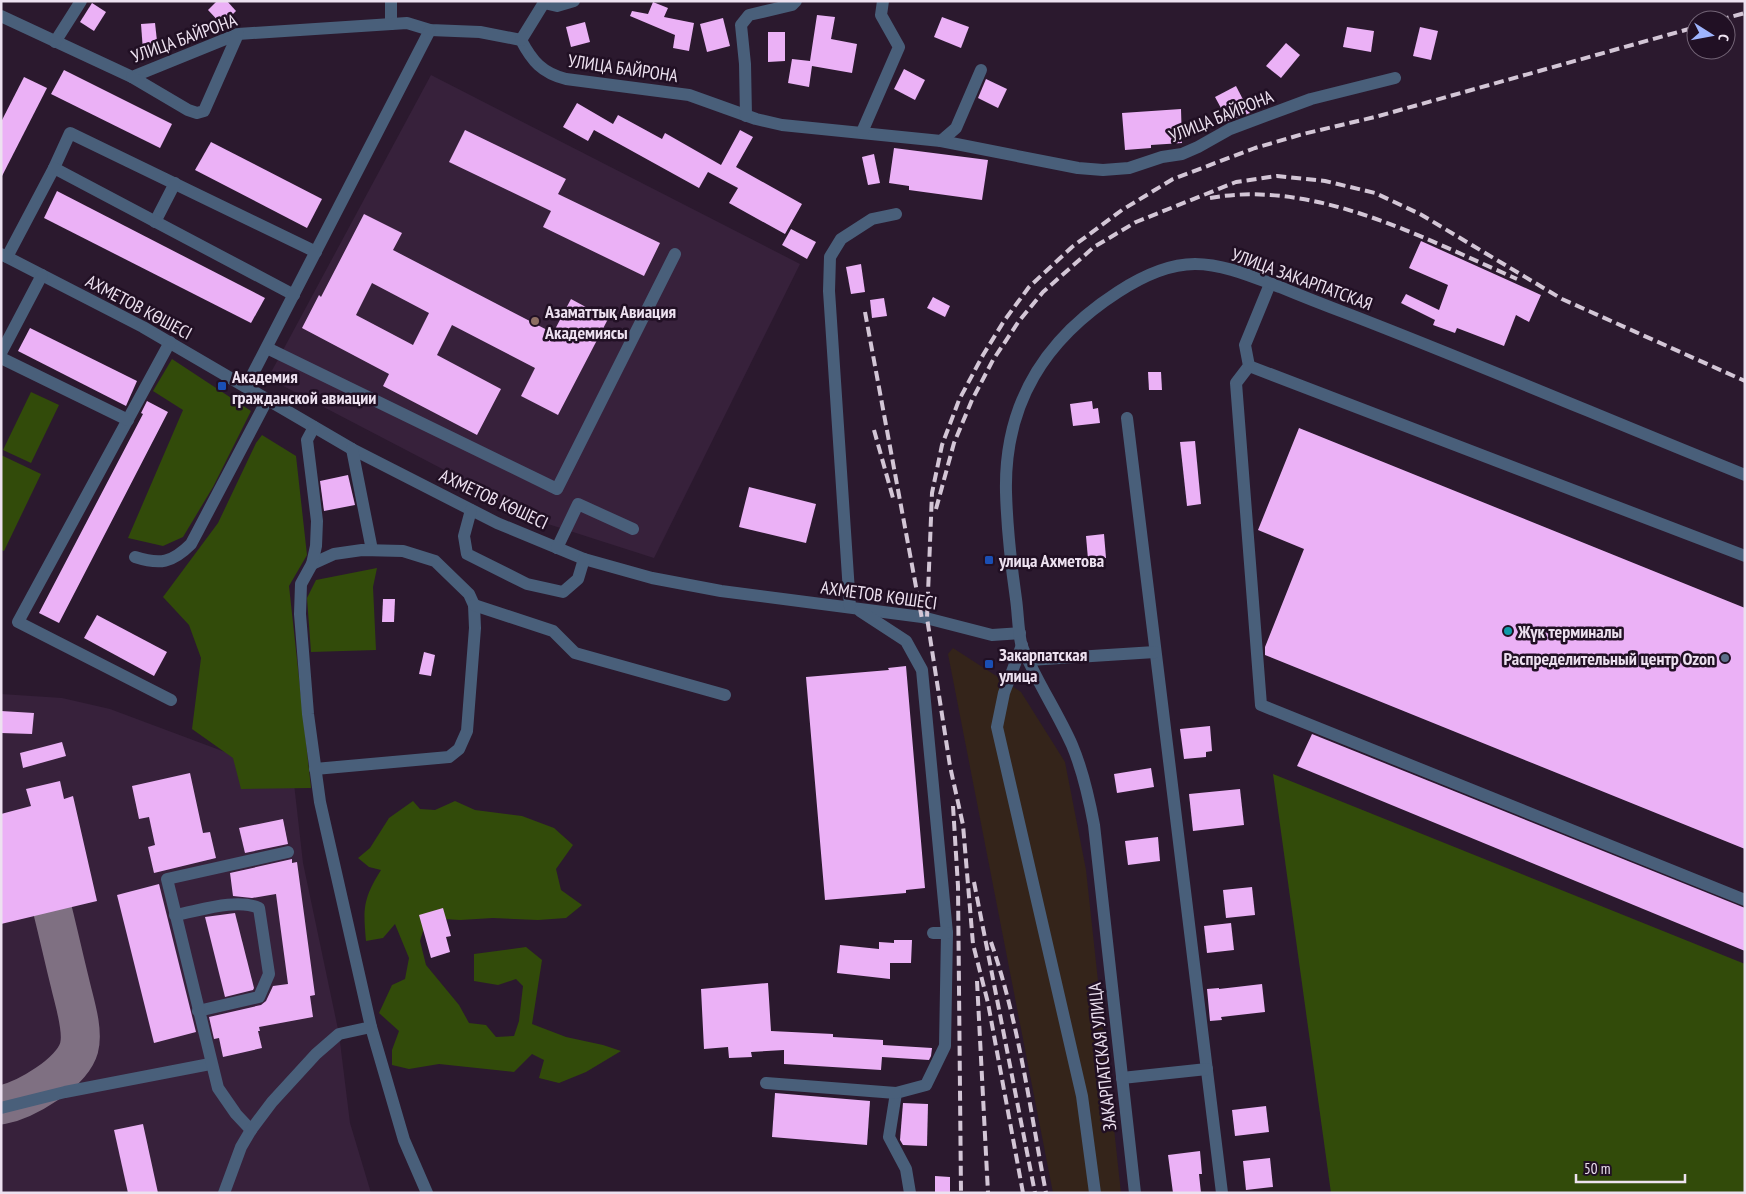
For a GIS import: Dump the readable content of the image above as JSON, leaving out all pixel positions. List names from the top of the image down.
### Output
{
  "streets": {
    "street": [
      "УЛИЦА БАЙРОНА",
      "УЛИЦА ЗАКАРПАТСКАЯ",
      "АХМЕТОВ КӨШЕСІ",
      "ЗАКАРПАТСКАЯ УЛИЦА"
    ]
  },
  "crossings": [
    ["УЛИЦА ЗАКАРПАТСКАЯ", "АХМЕТОВ КӨШЕСІ"],
    ["УЛИЦА ЗАКАРПАТСКАЯ", "ЗАКАРПАТСКАЯ УЛИЦА"],
    ["АХМЕТОВ КӨШЕСІ", "ЗАКАРПАТСКАЯ УЛИЦА"]
  ],
  "places": {
    "other": ["Азаматтық Авиация Академиясы", "Жүк терминалы", "Распределительный центр Ozon"],
    "transit": ["Академия гражданской авиации", "улица Ахметова", "Закарпатская улица"]
  },
  "scale_bar": "50 m",
  "north": "right"
}
